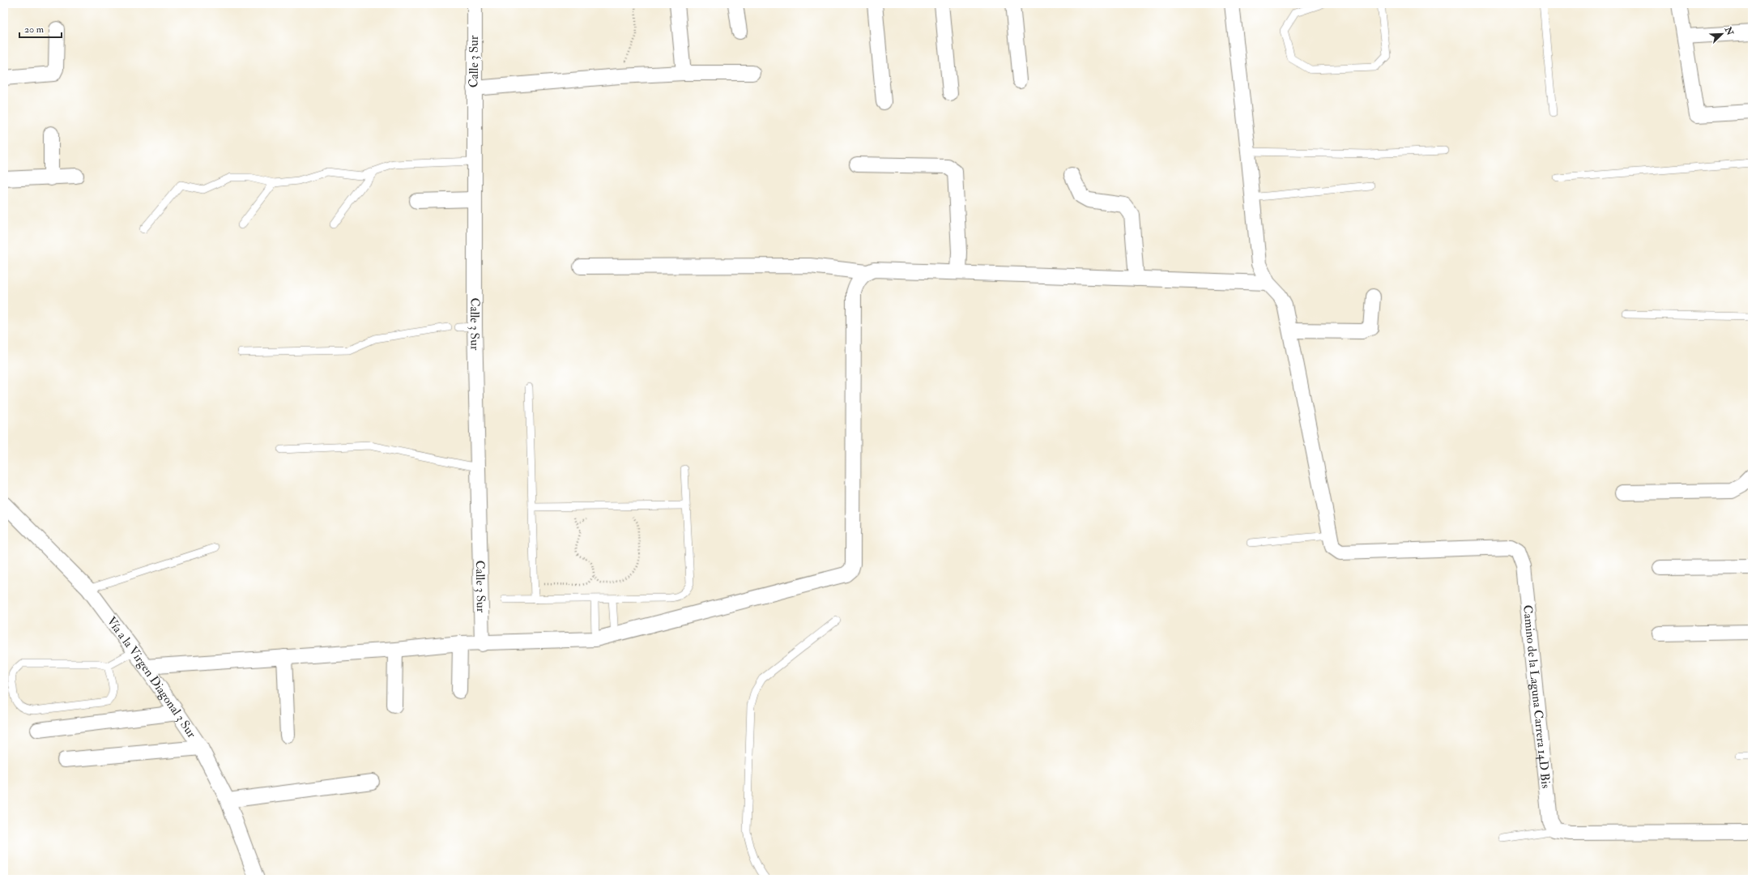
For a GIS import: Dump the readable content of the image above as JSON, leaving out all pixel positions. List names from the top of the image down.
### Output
{
  "streets": {
    "street": ["Calle 3 Sur", "Vía a la Virgen Diagonal 3 Sur", "Camino de la Laguna Carrera 14D Bis"]
  },
  "scale_bar": "20 m",
  "north": "top right"
}
